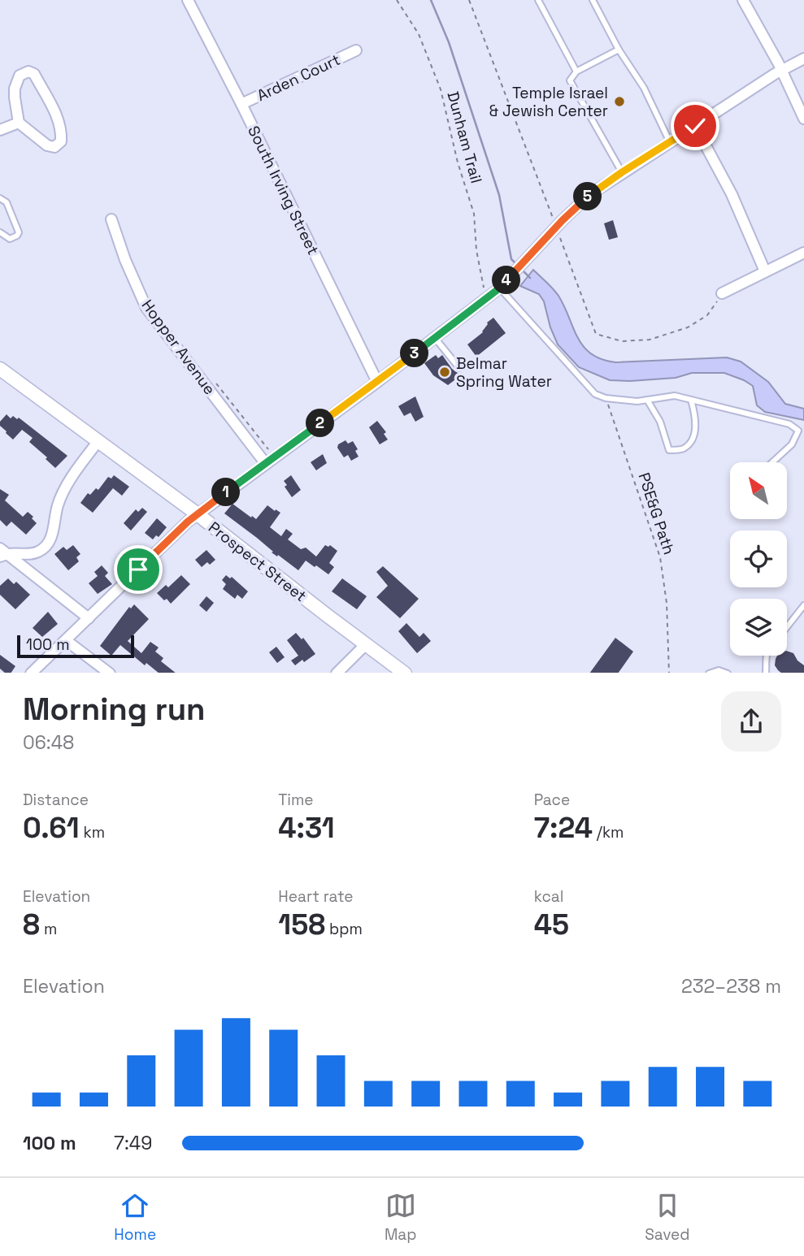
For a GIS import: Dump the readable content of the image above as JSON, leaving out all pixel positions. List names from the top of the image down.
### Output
{
  "streets": {
    "main road": ["Prospect Street"],
    "street": ["Arden Court", "South Irving Street", "Hopper Avenue"],
    "path": ["Dunham Trail", "PSE&G Path"]
  },
  "crossings": [
    ["Arden Court", "South Irving Street"]
  ],
  "places": ["Temple Israel & Jewish Center", "Belmar Spring Water"],
  "scale_bar": "100 m",
  "north": "top left",
  "page": {
    "pins": [
      "5",
      "4",
      "3",
      "2",
      "1"
    ],
    "scale": "100 m",
    "heading": ["Morning run", "06:48"],
    "stats": [
      ["Distance", "0.61 km"],
      ["Time", "4:31"],
      ["Pace", "7:24 /km"],
      ["Elevation", "8 m"],
      ["Heart rate", "158 bpm"],
      ["kcal", "45"]
    ],
    "chart": ["Elevation", "232–238 m"],
    "list": [
      {
        "name": "100 m",
        "note": "7:49"
      }
    ],
    "tabs": ["Home", "Map", "Saved"]
  }
}
